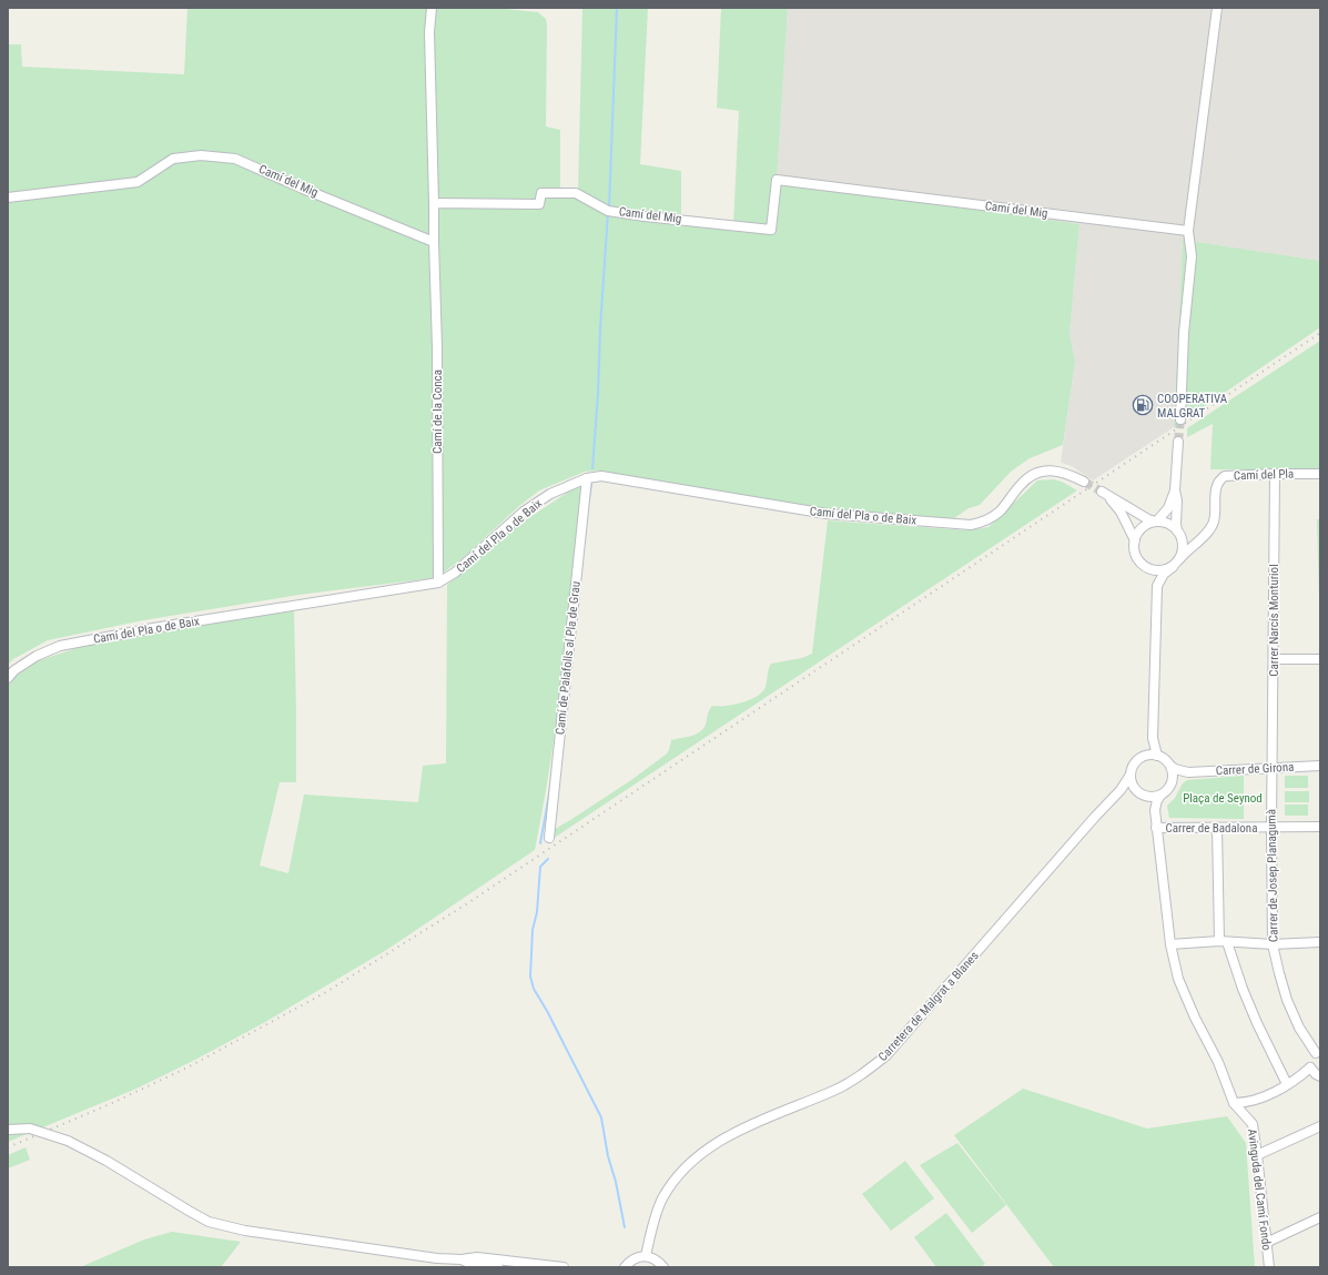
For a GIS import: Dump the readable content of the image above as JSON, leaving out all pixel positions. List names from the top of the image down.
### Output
{
  "streets": {
    "street": [
      "Camí del Mig",
      "Camí de la Conca",
      "Camí del Pla",
      "Camí del Pla o de Baix",
      "Carrer Narcís Monturiol",
      "Camí de Palafolls al Pla de Grau",
      "Carrer de Girona",
      "Carrer de Badalona",
      "Carrer de Josep Planagumà",
      "Carretera de Malgrat a Blanes",
      "Avinguda del Camí Fondo"
    ]
  },
  "crossings": [
    ["Camí del Mig", "Camí de la Conca"],
    ["Camí de la Conca", "Camí del Pla o de Baix"],
    ["Camí del Pla", "Carrer Narcís Monturiol"],
    ["Camí del Pla o de Baix", "Camí de Palafolls al Pla de Grau"],
    ["Carrer Narcís Monturiol", "Carrer de Girona"],
    ["Carrer Narcís Monturiol", "Carrer de Josep Planagumà"],
    ["Carrer de Girona", "Carrer de Josep Planagumà"],
    ["Carrer de Girona", "Carretera de Malgrat a Blanes"],
    ["Carrer de Badalona", "Carrer de Josep Planagumà"]
  ],
  "parks": ["Plaça de Seynod"],
  "places": {
    "fuel station": ["COOPERATIVA MALGRAT"]
  }
}
